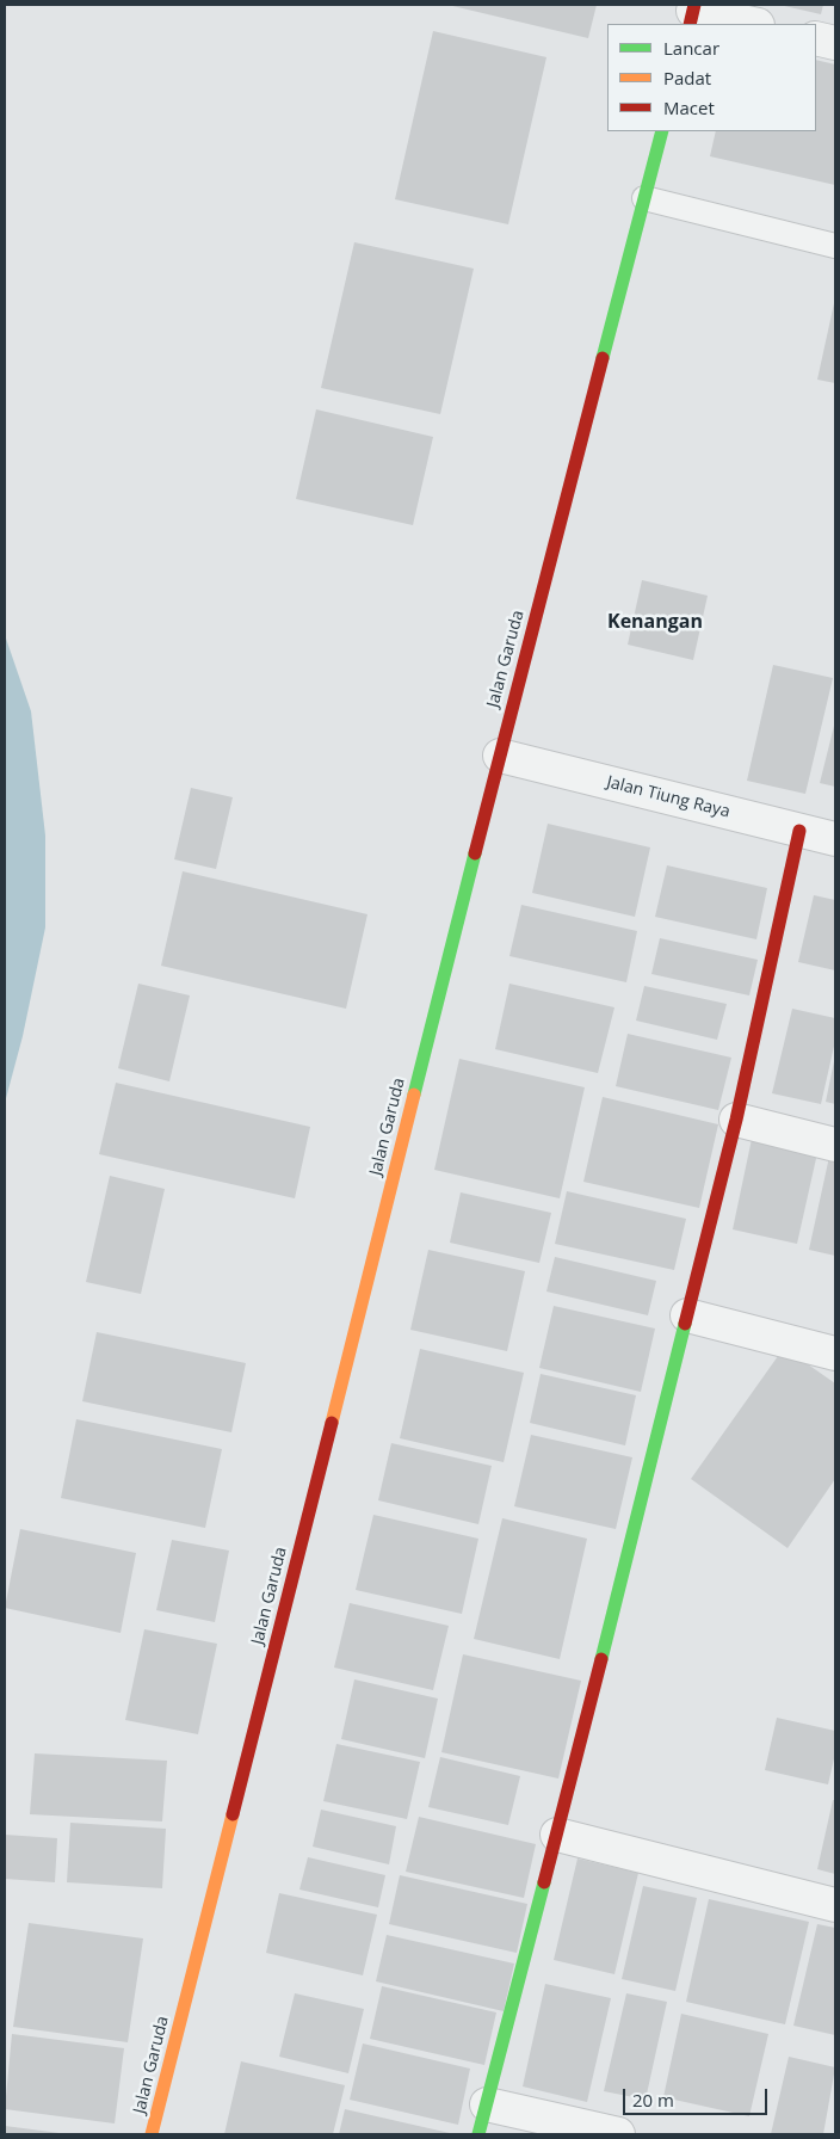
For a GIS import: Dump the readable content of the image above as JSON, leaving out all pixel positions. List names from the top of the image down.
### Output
{
  "streets": {
    "street": ["Jalan Garuda", "Jalan Tiung Raya"]
  },
  "crossings": [
    ["Jalan Garuda", "Jalan Tiung Raya"]
  ],
  "districts": ["Kenangan"],
  "legend": ["Lancar", "Padat", "Macet"],
  "scale_bar": "20 m"
}
